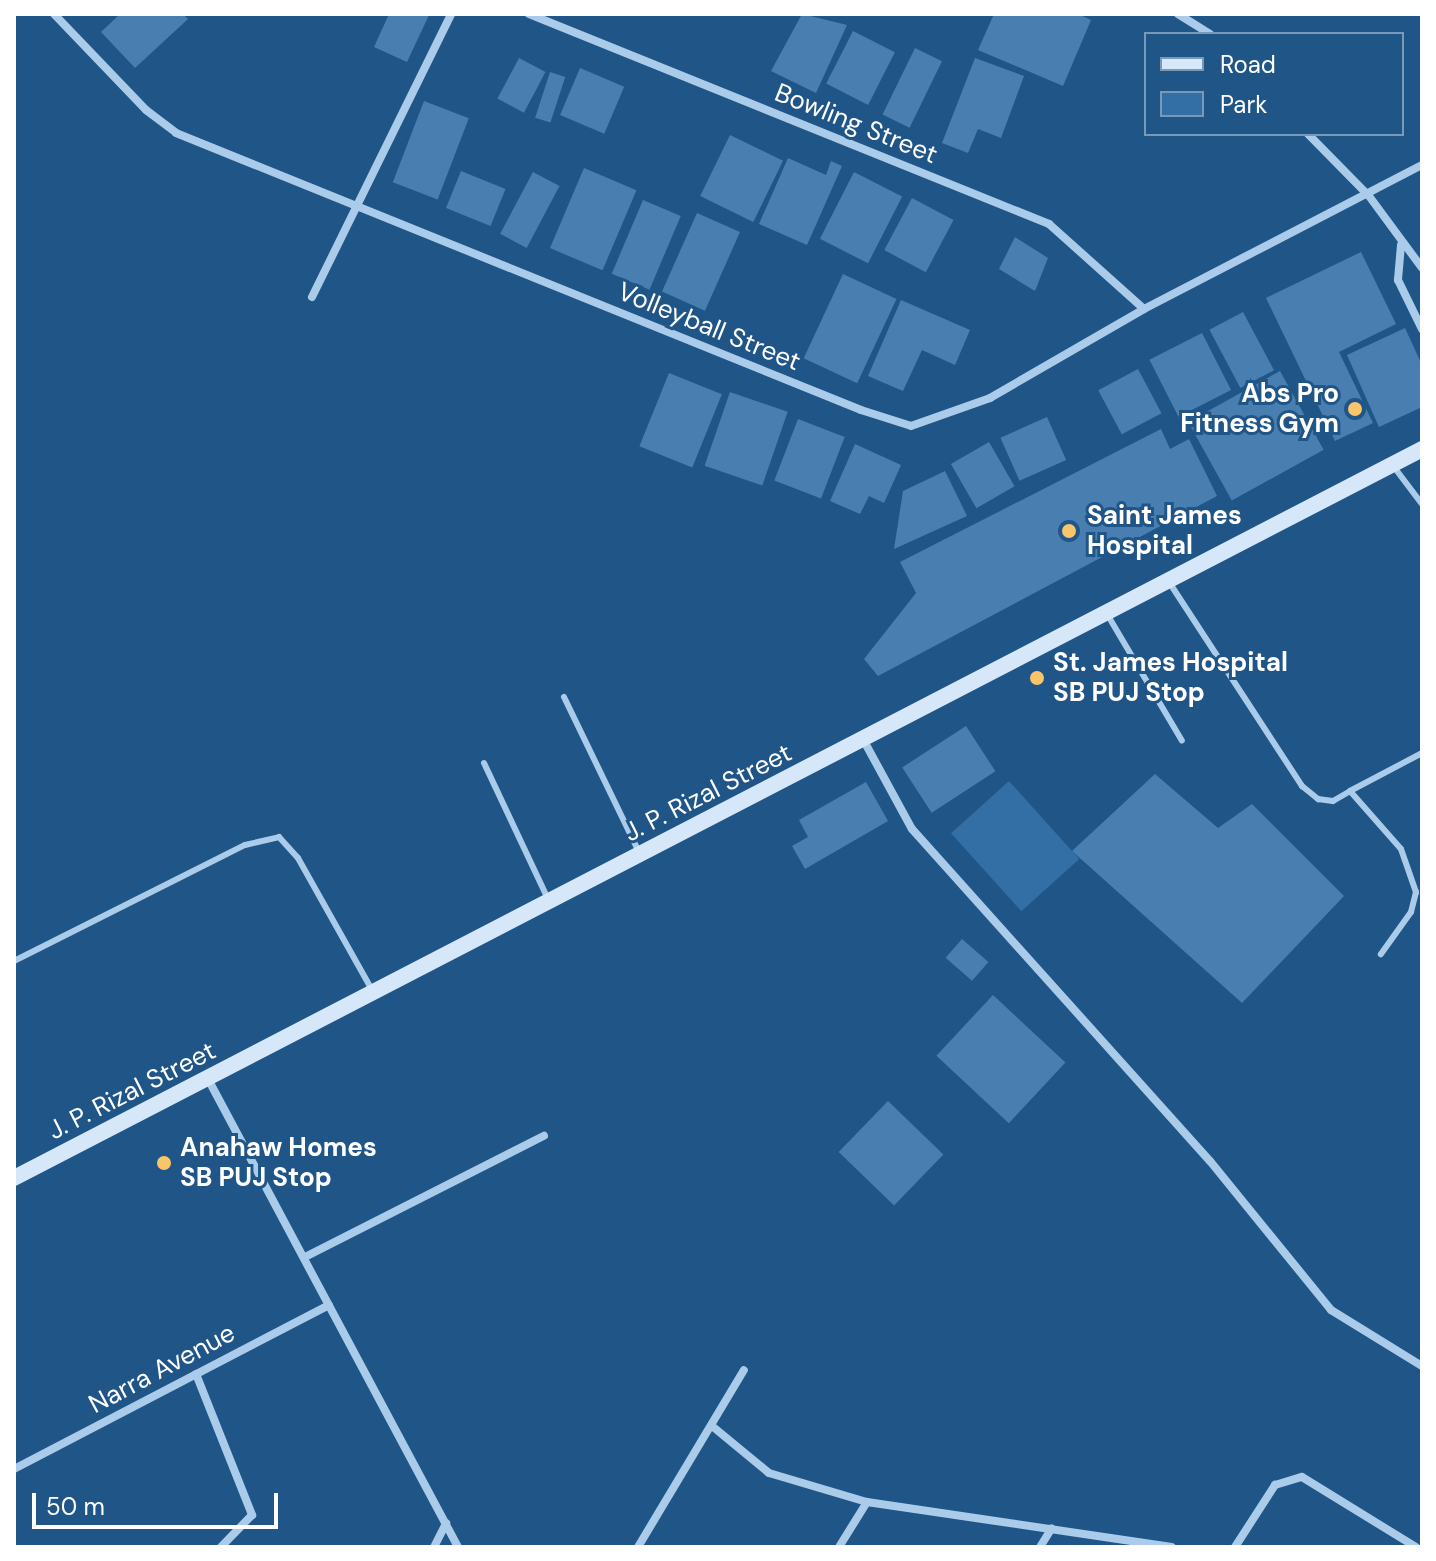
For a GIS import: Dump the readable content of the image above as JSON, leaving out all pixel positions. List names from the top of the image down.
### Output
{
  "streets": {
    "main road": ["J. P. Rizal Street"],
    "street": ["Bowling Street", "Volleyball Street", "Narra Avenue"]
  },
  "crossings": [
    ["Bowling Street", "Volleyball Street"]
  ],
  "places": [
    "Abs Pro Fitness Gym",
    "Saint James Hospital",
    "St. James Hospital SB PUJ Stop",
    "Anahaw Homes SB PUJ Stop"
  ],
  "legend": ["Road", "Park"],
  "scale_bar": "50 m"
}
